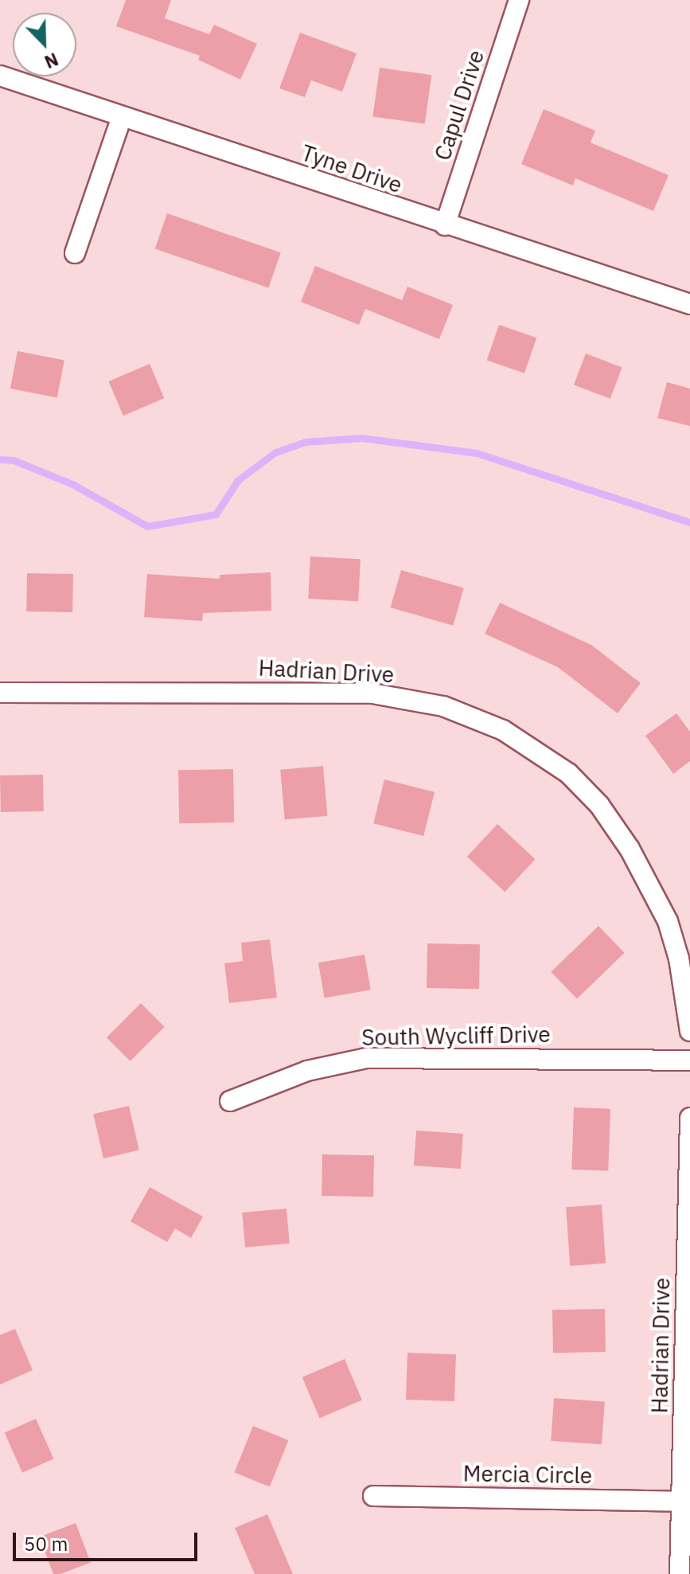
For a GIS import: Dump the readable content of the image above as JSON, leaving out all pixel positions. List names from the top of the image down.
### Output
{
  "streets": {
    "street": [
      "Capul Drive",
      "Tyne Drive",
      "Hadrian Drive",
      "South Wycliff Drive",
      "Mercia Circle"
    ]
  },
  "crossings": [
    ["Capul Drive", "Tyne Drive"],
    ["Hadrian Drive", "Mercia Circle"]
  ],
  "scale_bar": "50 m",
  "north": "bottom right"
}
